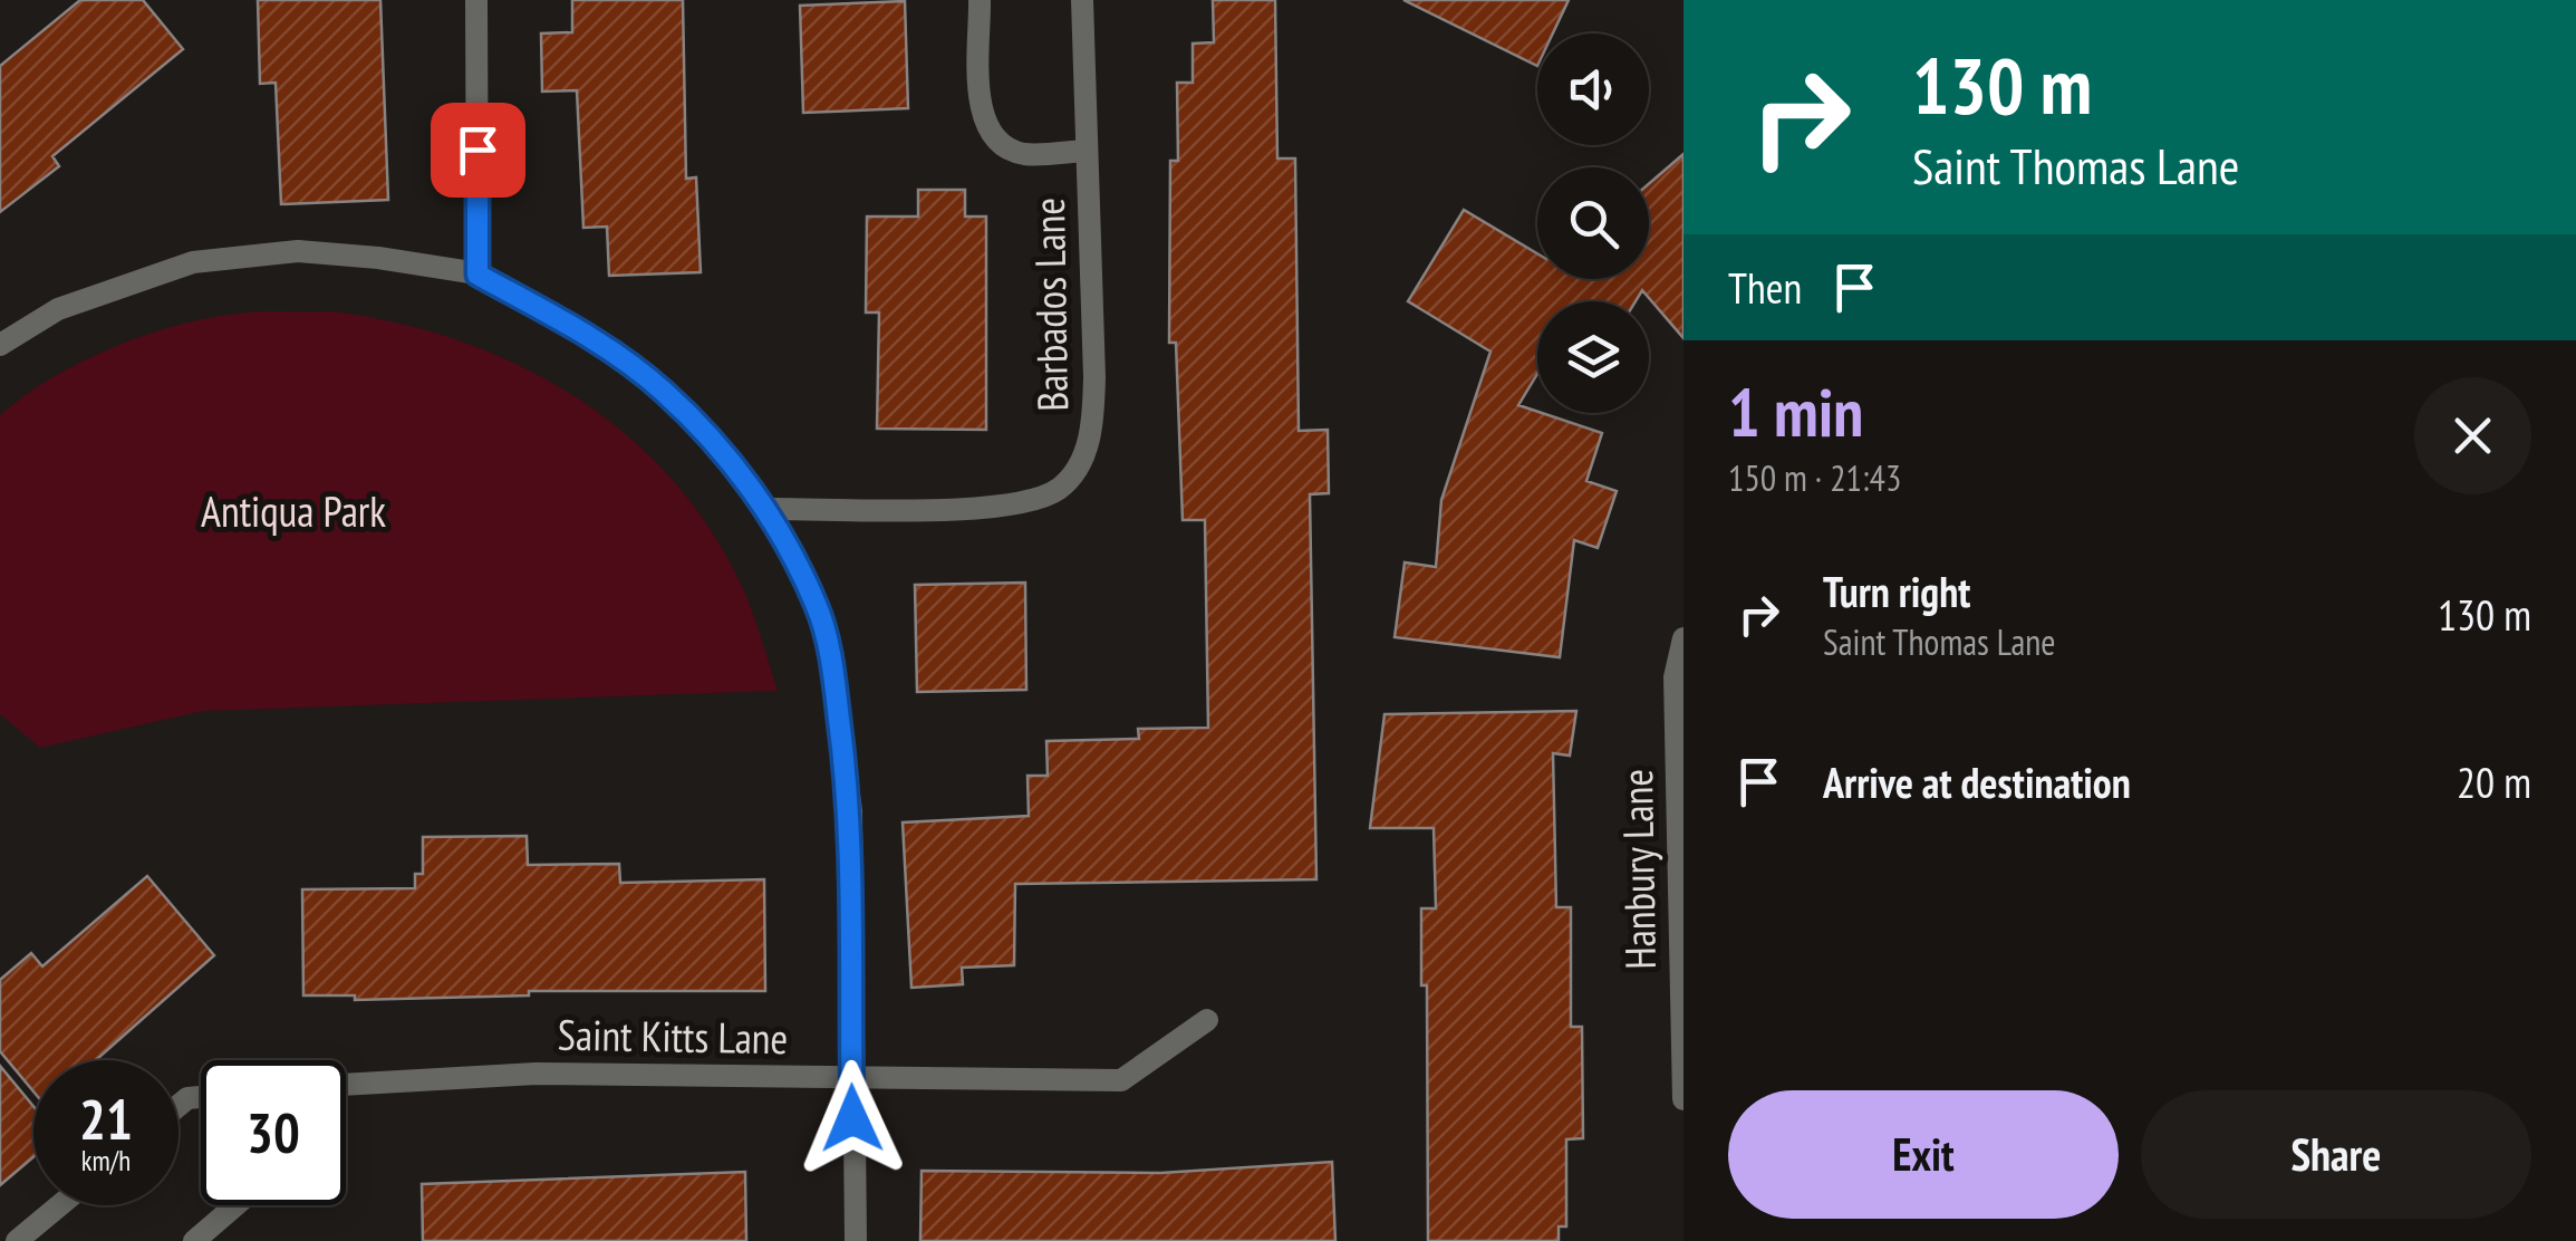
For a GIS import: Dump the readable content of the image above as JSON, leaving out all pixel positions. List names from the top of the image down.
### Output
{
  "streets": {
    "street": ["Barbados Lane", "Hanbury Lane", "Saint Kitts Lane"]
  },
  "parks": ["Antiqua Park"],
  "page": {
    "turn": ["130 m", "Saint Thomas Lane"],
    "then": "Then",
    "heading": ["1 min", "150 m · 21:43"],
    "list": [
      {
        "name": "Turn right",
        "note": "Saint Thomas Lane",
        "value": "130 m"
      },
      {
        "name": "Arrive at destination",
        "value": "20 m"
      }
    ],
    "speed": "21 km/h",
    "limit": "30",
    "buttons": ["Exit", "Share"]
  }
}
